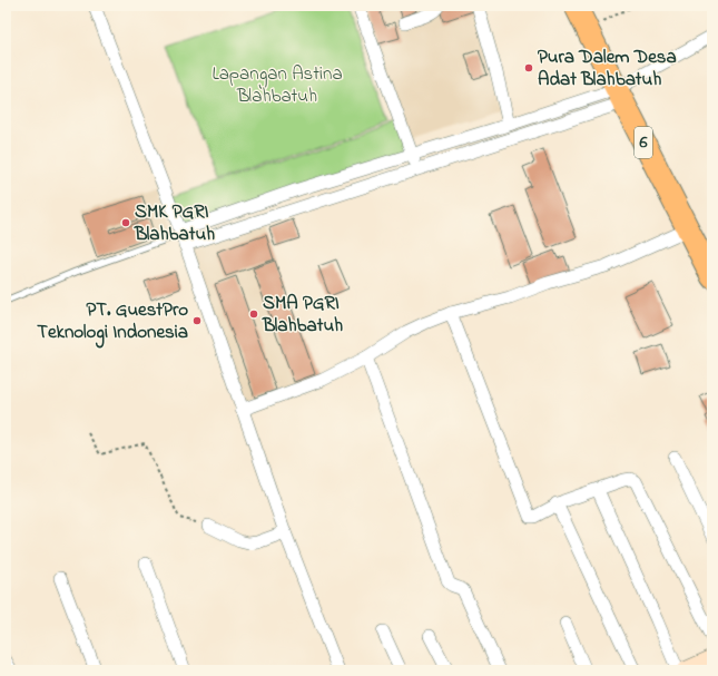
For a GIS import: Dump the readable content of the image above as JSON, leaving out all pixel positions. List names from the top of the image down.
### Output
{
  "streets": {
    "highway": ["6"]
  },
  "parks": ["Lapangan Astina Blahbatuh"],
  "places": [
    "Pura Dalem Desa Adat Blahbatuh",
    "SMK PGRI Blahbatuh",
    "SMA PGRI Blahbatuh",
    "PT. GuestPro Teknologi Indonesia"
  ]
}
